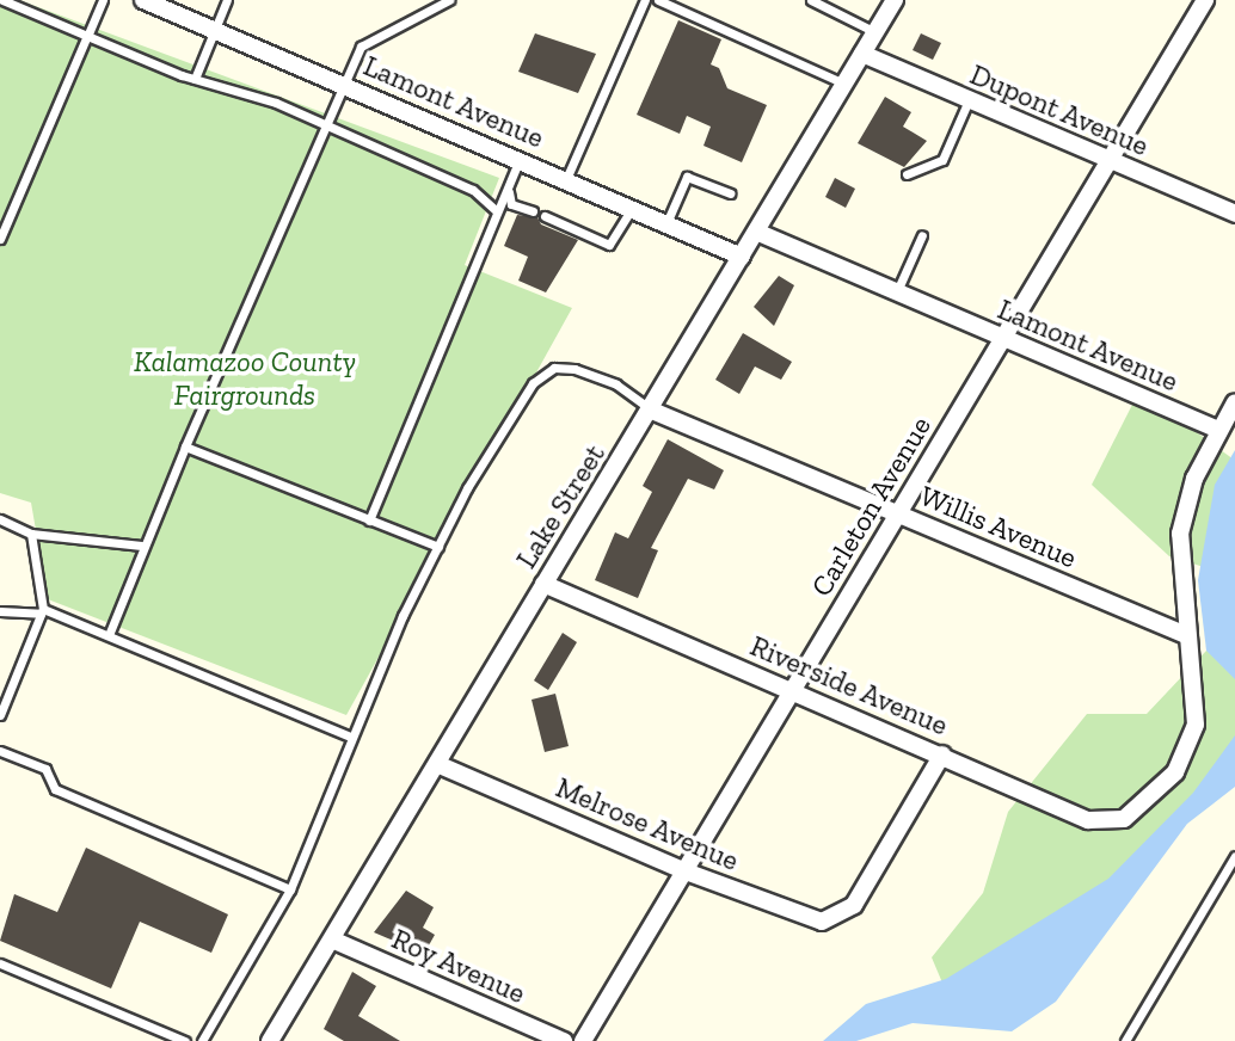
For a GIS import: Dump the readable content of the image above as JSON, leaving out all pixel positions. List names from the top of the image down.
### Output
{
  "streets": {
    "street": [
      "Lamont Avenue",
      "Dupont Avenue",
      "Lake Street",
      "Carleton Avenue",
      "Willis Avenue",
      "Riverside Avenue",
      "Melrose Avenue",
      "Roy Avenue"
    ]
  },
  "crossings": [
    ["Lamont Avenue", "Lake Street"],
    ["Lamont Avenue", "Carleton Avenue"],
    ["Dupont Avenue", "Lake Street"],
    ["Dupont Avenue", "Carleton Avenue"],
    ["Lake Street", "Willis Avenue"],
    ["Lake Street", "Riverside Avenue"],
    ["Lake Street", "Melrose Avenue"],
    ["Lake Street", "Roy Avenue"],
    ["Carleton Avenue", "Willis Avenue"],
    ["Carleton Avenue", "Riverside Avenue"],
    ["Carleton Avenue", "Melrose Avenue"],
    ["Willis Avenue", "Riverside Avenue"],
    ["Riverside Avenue", "Melrose Avenue"]
  ],
  "parks": ["Kalamazoo County Fairgrounds"]
}
